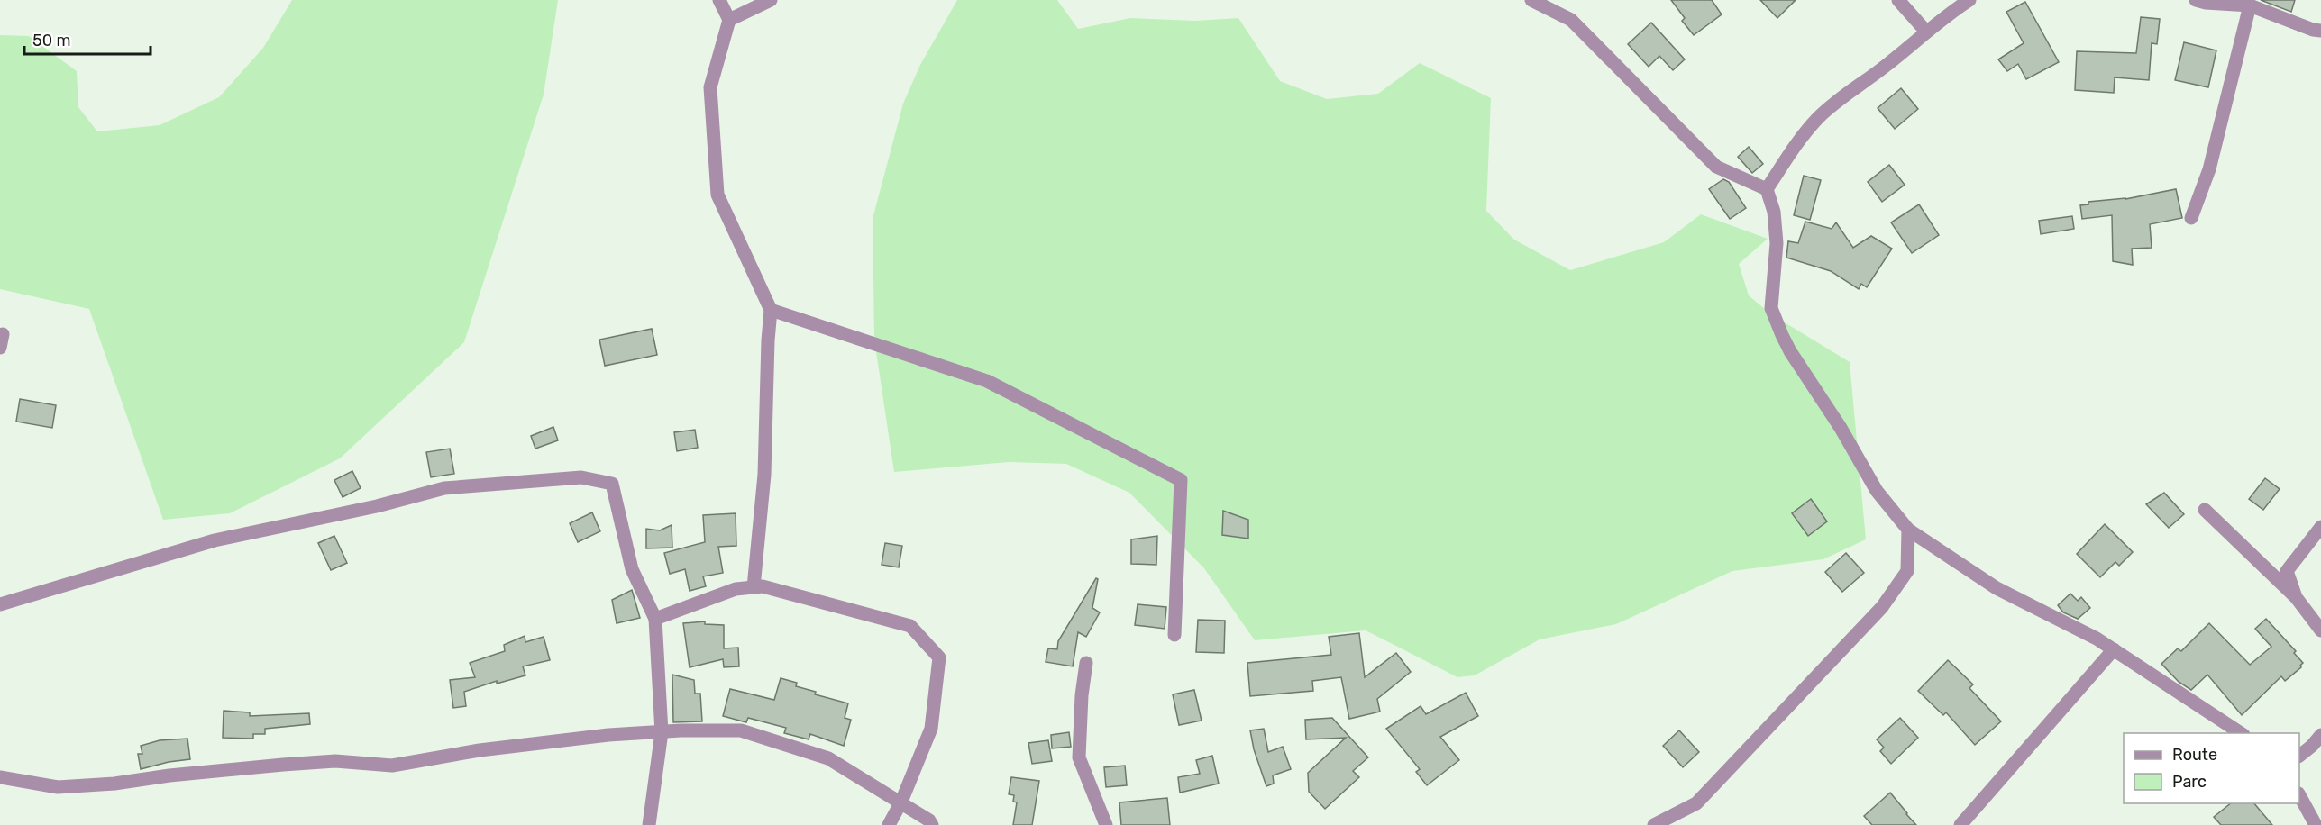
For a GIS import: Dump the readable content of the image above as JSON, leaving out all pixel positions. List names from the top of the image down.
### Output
{
  "legend": ["Route", "Parc"],
  "scale_bar": "50 m"
}
